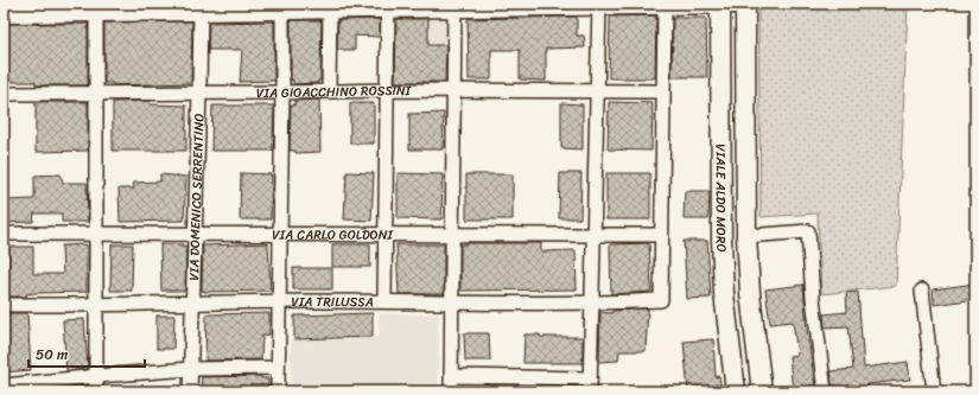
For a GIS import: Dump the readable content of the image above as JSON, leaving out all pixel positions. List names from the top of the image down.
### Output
{
  "streets": {
    "street": [
      "VIA GIOACCHINO ROSSINI",
      "VIA DOMENICO SERRENTINO",
      "VIALE ALDO MORO",
      "VIA CARLO GOLDONI",
      "VIA TRILUSSA"
    ]
  },
  "crossings": [
    ["VIA GIOACCHINO ROSSINI", "VIA DOMENICO SERRENTINO"],
    ["VIA DOMENICO SERRENTINO", "VIA CARLO GOLDONI"],
    ["VIA DOMENICO SERRENTINO", "VIA TRILUSSA"],
    ["VIA CARLO GOLDONI", "VIA TRILUSSA"]
  ],
  "scale_bar": "50 m"
}
